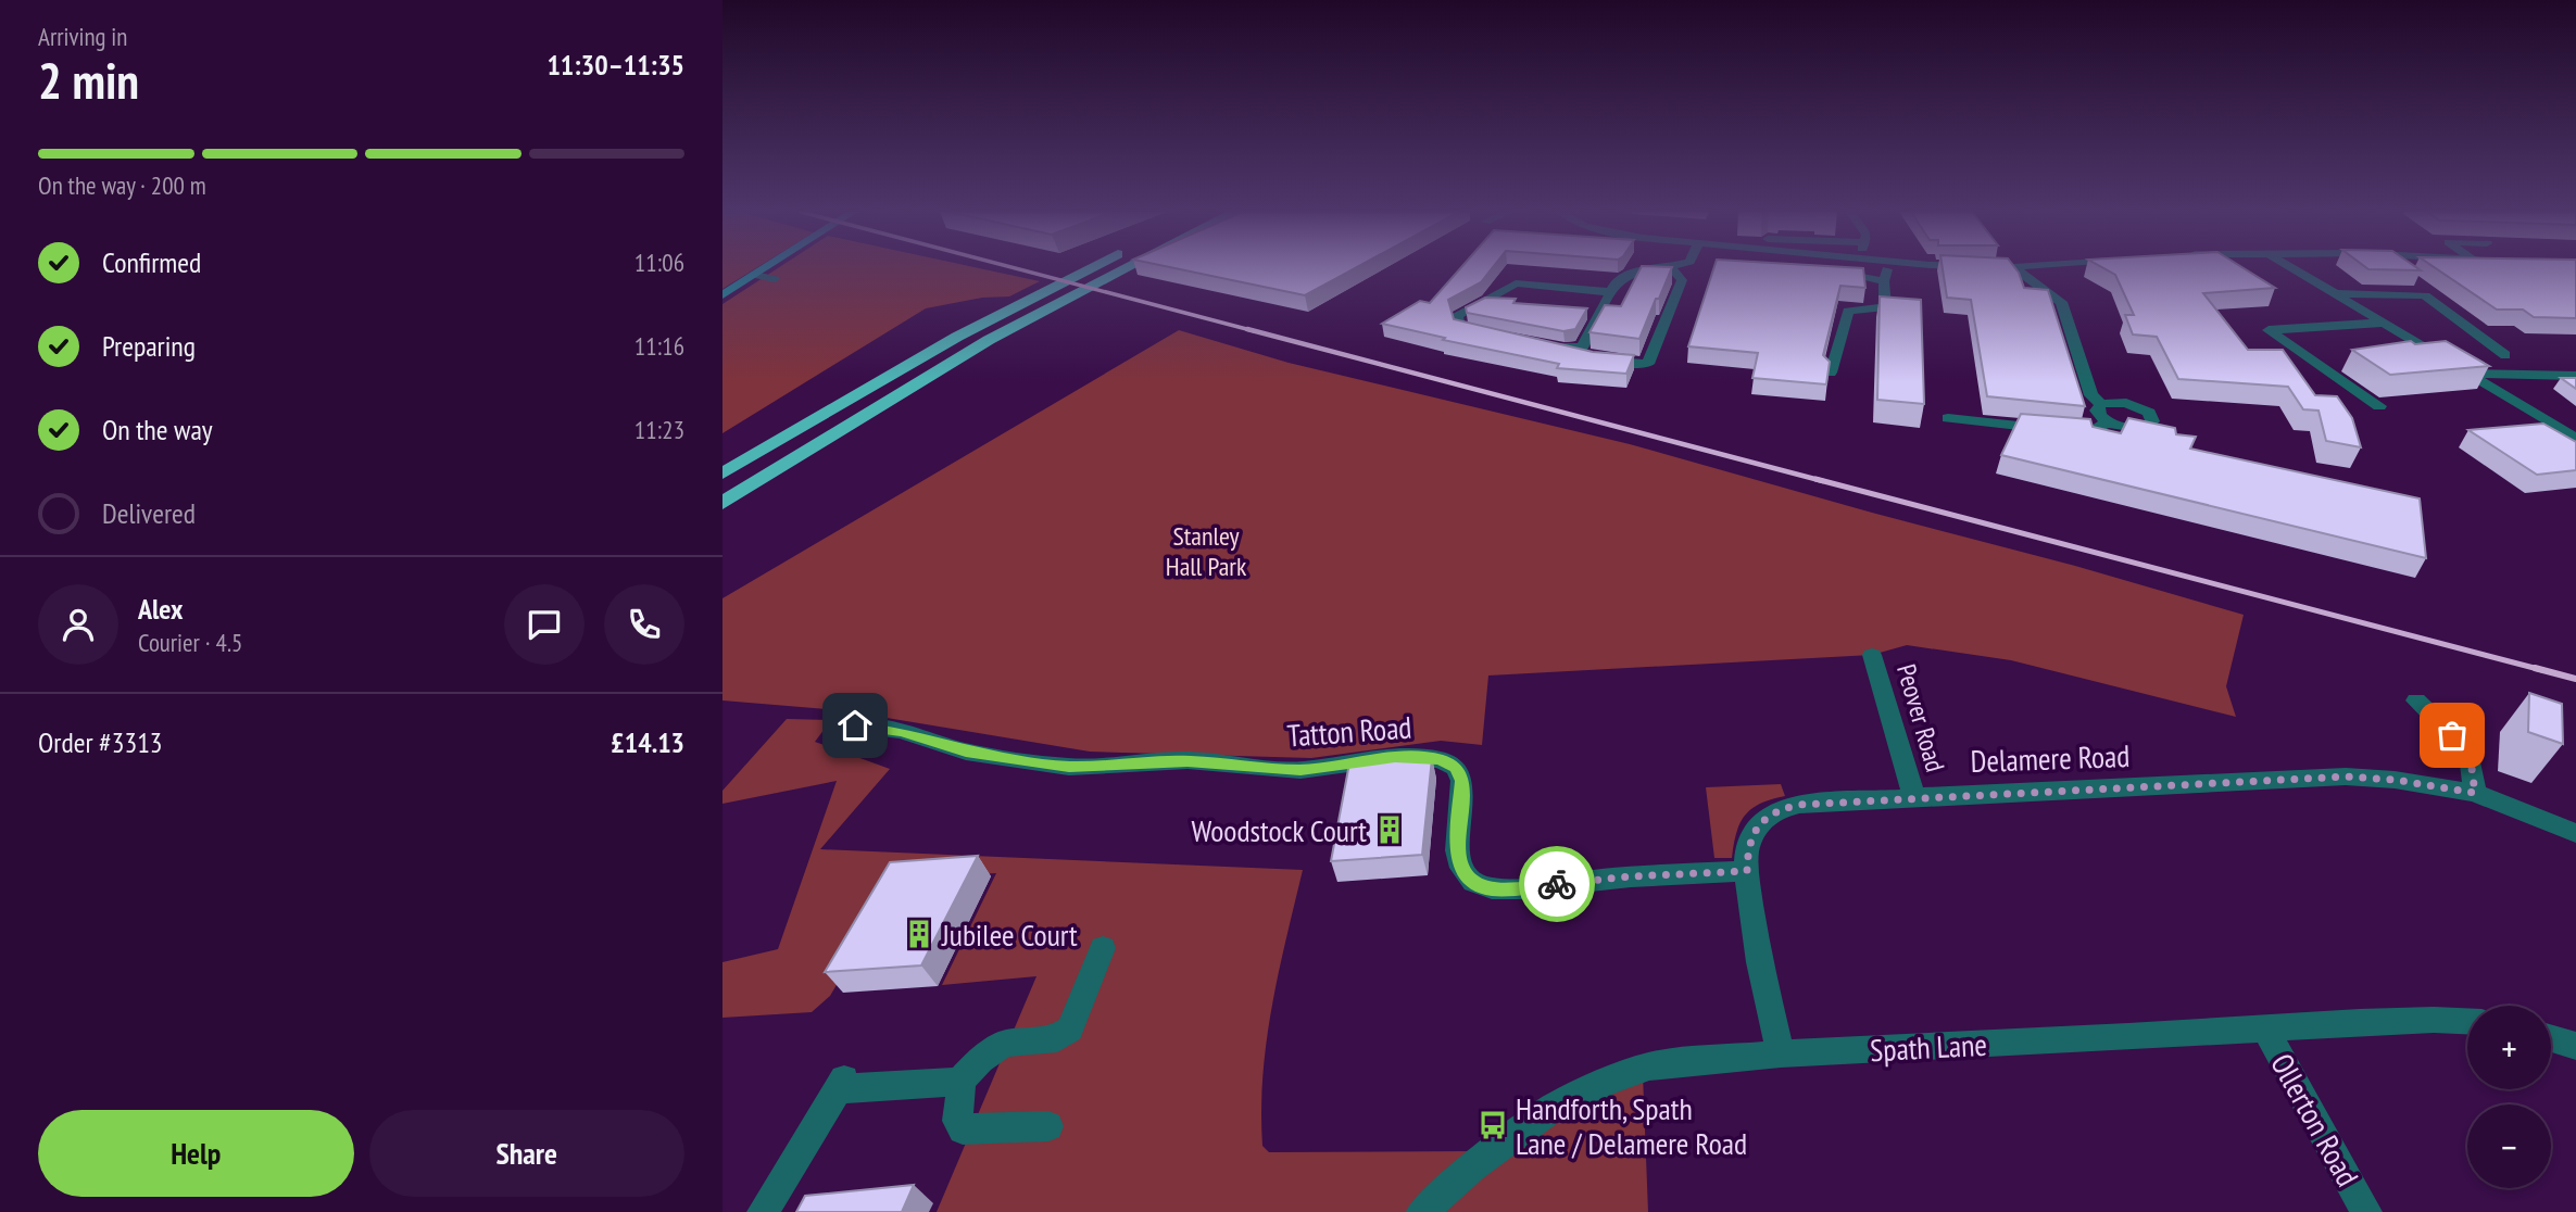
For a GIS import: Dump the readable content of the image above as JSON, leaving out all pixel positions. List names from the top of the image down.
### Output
{
  "streets": {
    "street": [
      "Peover Road",
      "Tatton Road",
      "Delamere Road",
      "Spath Lane",
      "Ollerton Road"
    ]
  },
  "crossings": [
    ["Peover Road", "Delamere Road"],
    ["Tatton Road", "Delamere Road"],
    ["Delamere Road", "Spath Lane"],
    ["Spath Lane", "Ollerton Road"]
  ],
  "parks": ["Stanley Hall Park"],
  "places": {
    "building": ["Woodstock Court", "Jubilee Court"],
    "bus stop": ["Handforth, Spath Lane / Delamere Road"]
  },
  "page": {
    "heading": ["2 min", "Arriving in", "11:30–11:35"],
    "panel": [
      "Alex",
      "Courier · 4.5",
      "Order #3313",
      "£14.13"
    ],
    "bar": "On the way · 200 m",
    "list": [
      ["Confirmed", "11:06"],
      ["Preparing", "11:16"],
      ["On the way", "11:23"],
      "Delivered"
    ],
    "map_buttons": ["+", "−"],
    "buttons": ["Help", "Share"]
  }
}
